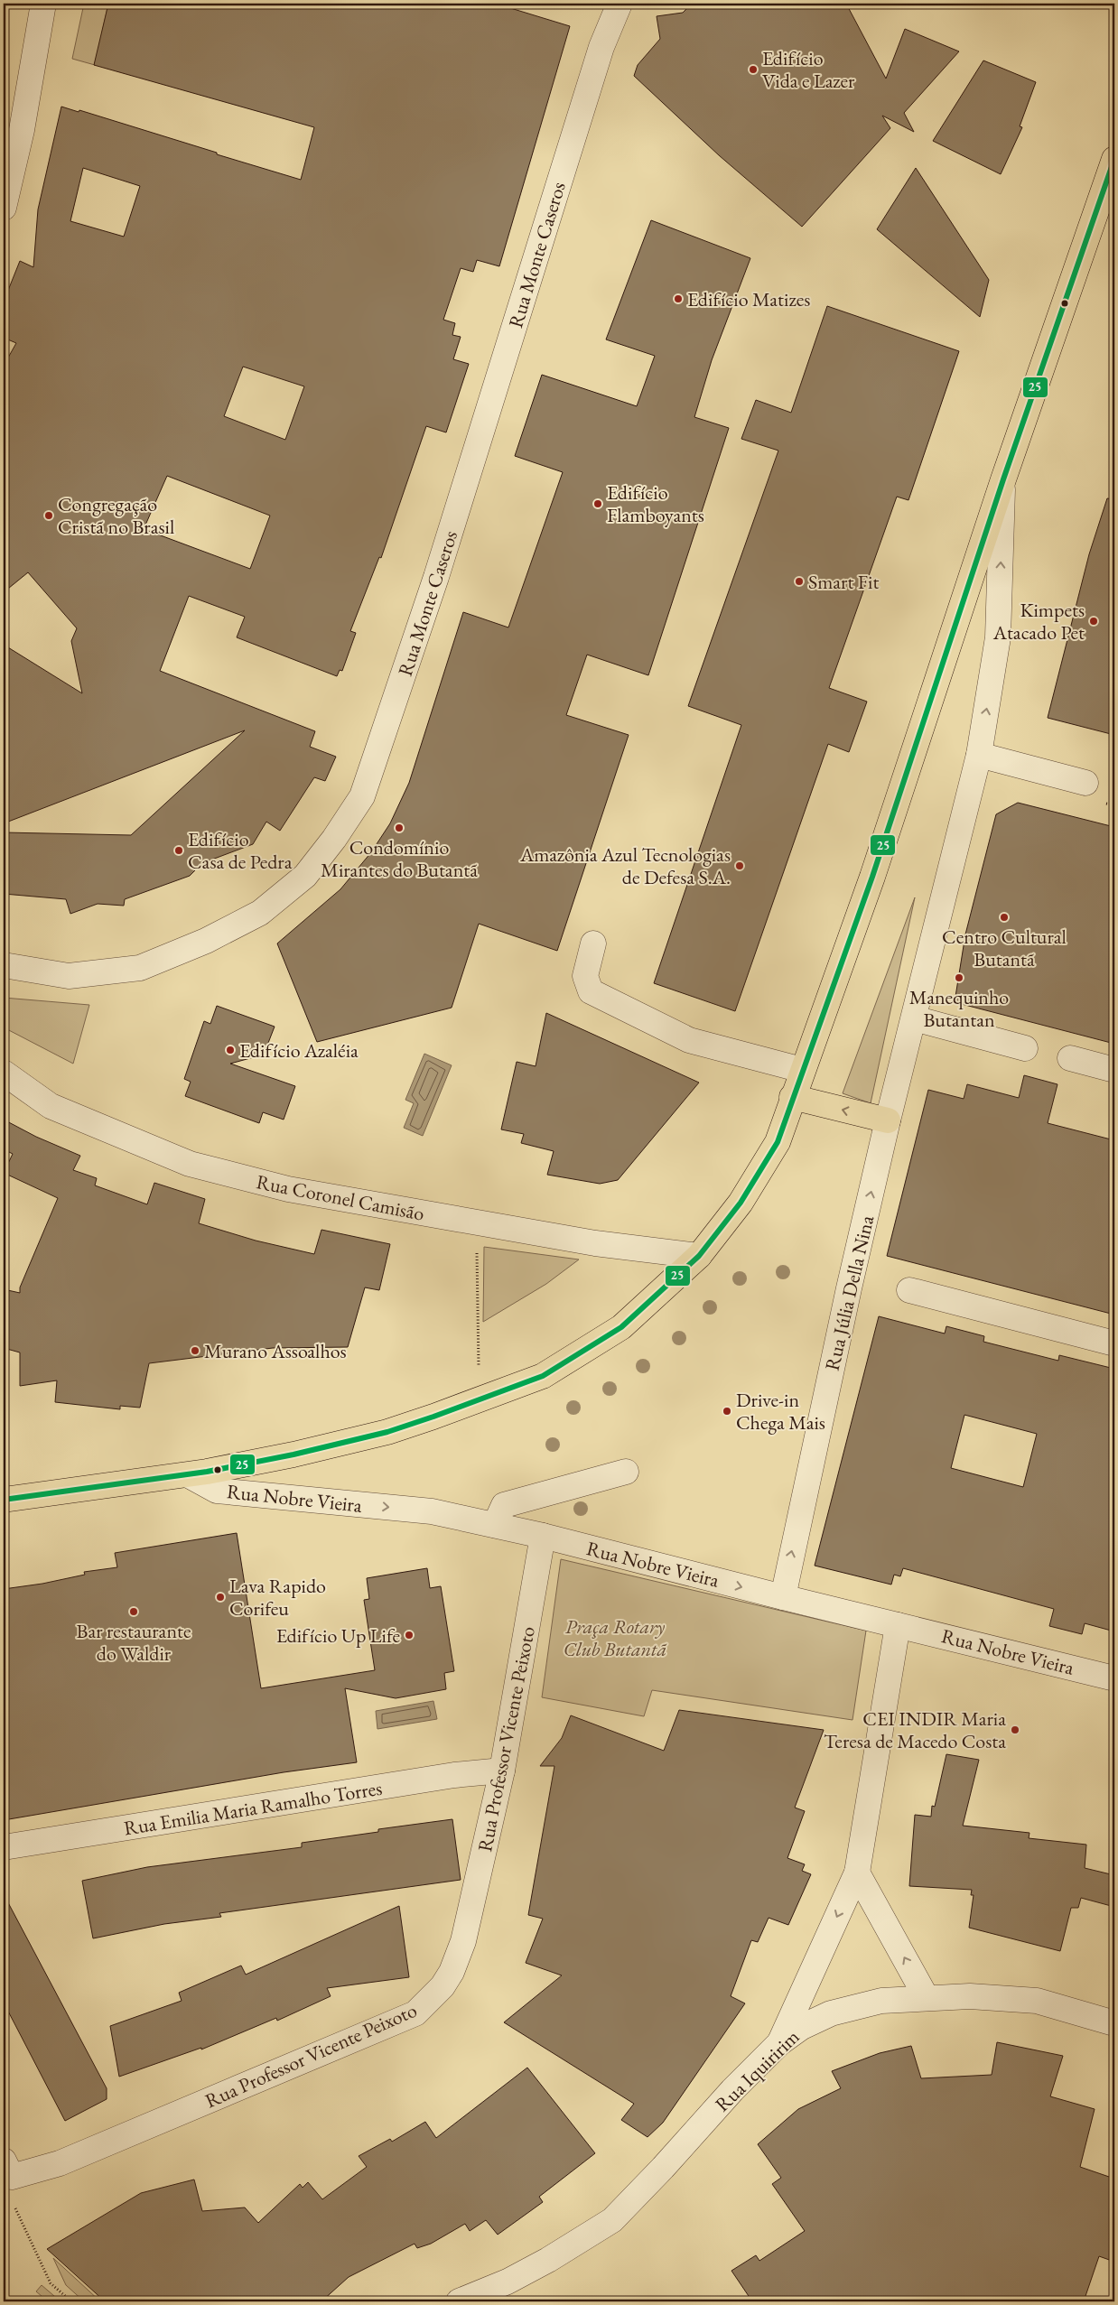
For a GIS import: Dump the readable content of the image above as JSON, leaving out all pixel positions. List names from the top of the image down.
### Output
{
  "streets": {
    "street": [
      "Rua Monte Caseros",
      "Rua Coronel Camisão",
      "Rua Júlia Della Nina",
      "Rua Nobre Vieira",
      "Rua Professor Vicente Peixoto",
      "Rua Emilia Maria Ramalho Torres",
      "Rua Iquiririm"
    ]
  },
  "crossings": [
    ["Rua Júlia Della Nina", "Rua Nobre Vieira"],
    ["Rua Nobre Vieira", "Rua Professor Vicente Peixoto"],
    ["Rua Professor Vicente Peixoto", "Rua Emilia Maria Ramalho Torres"]
  ],
  "one_way": ["Rua Júlia Della Nina", "Rua Nobre Vieira"],
  "parks": ["Praça Rotary Club Butantã"],
  "places": [
    "Edifício Vida e Lazer",
    "Edifício Matizes",
    "Edifício Flamboyants",
    "Congregação Cristã no Brasil",
    "Smart Fit",
    "Kimpets Atacado Pet",
    "Condomínio Mirantes do Butantã",
    "Edifício Casa de Pedra",
    "Amazônia Azul Tecnologias de Defesa S.A.",
    "Centro Cultural Butantã",
    "Manequinho Butantan",
    "Edifício Azaléia",
    "Murano Assoalhos",
    "Drive-in Chega Mais",
    "Lava Rapido Corifeu",
    "Bar restaurante do Waldir",
    "Edifício Up Life",
    "CEI INDIR Maria Teresa de Macedo Costa"
  ],
  "lines": ["transit line 25"]
}
